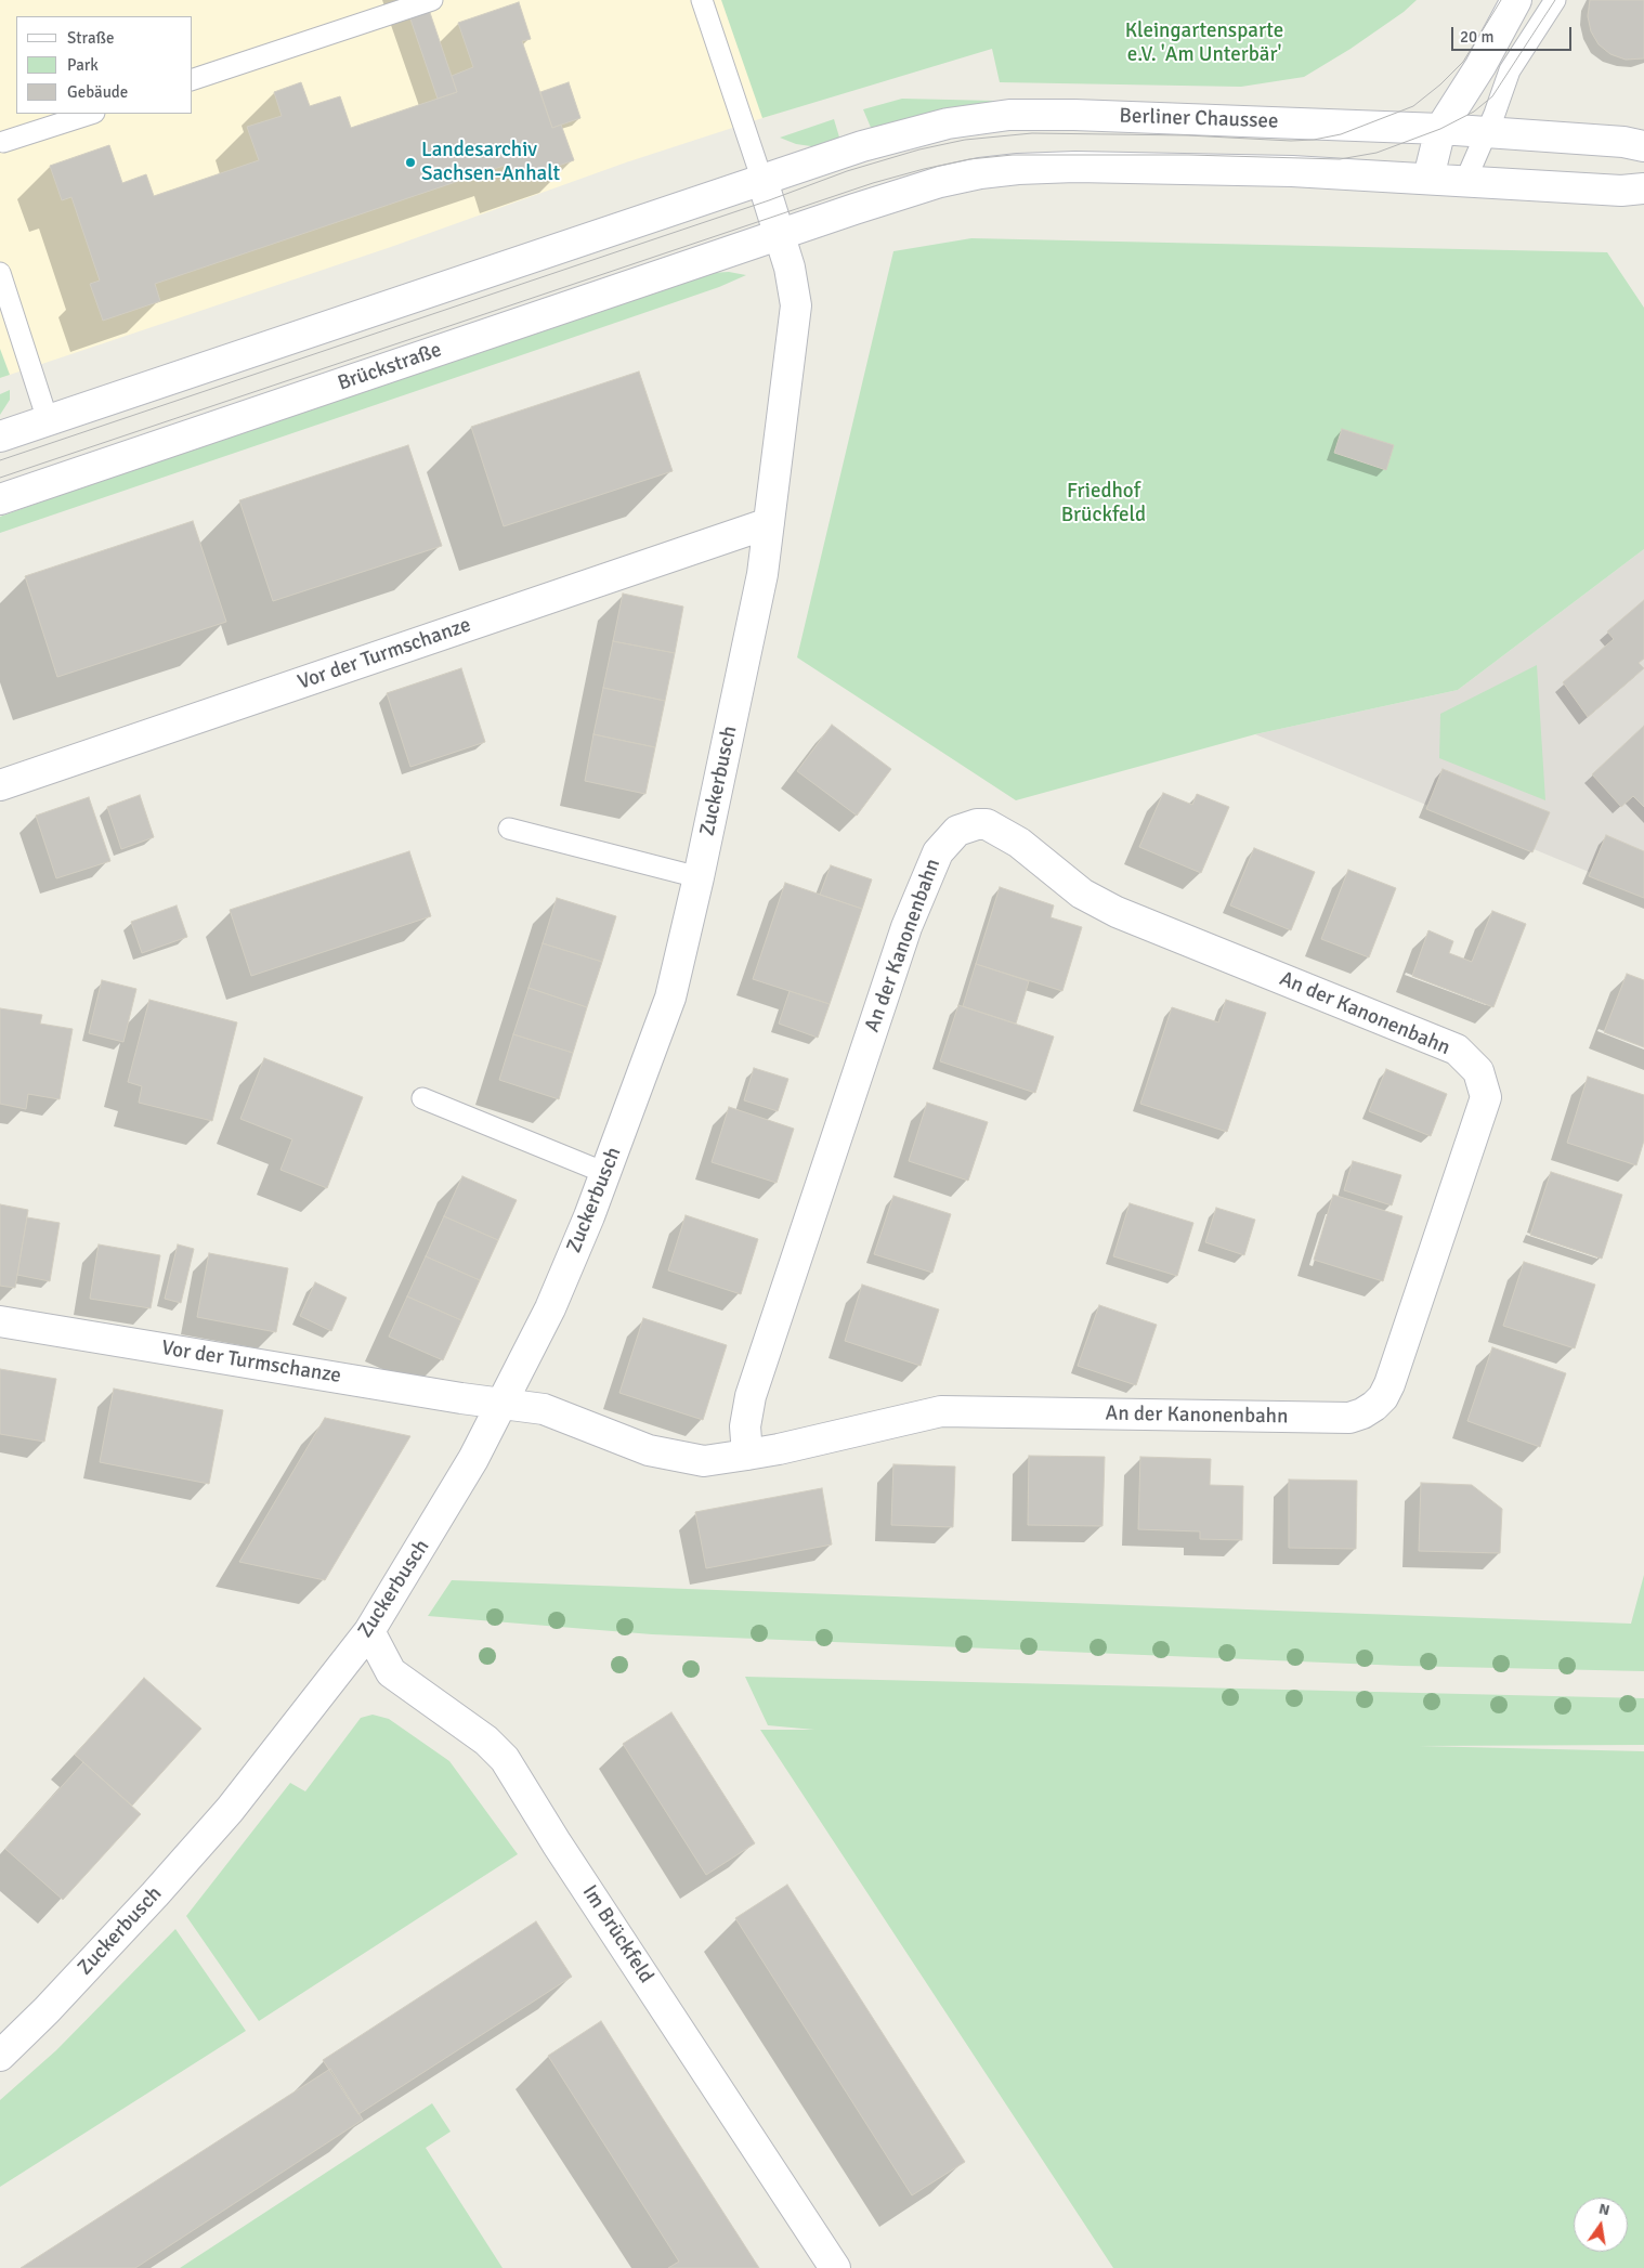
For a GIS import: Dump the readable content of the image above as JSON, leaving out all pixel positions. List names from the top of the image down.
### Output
{
  "streets": {
    "street": [
      "Berliner Chaussee",
      "Brückstraße",
      "Vor der Turmschanze",
      "Zuckerbusch",
      "An der Kanonenbahn",
      "Im Brückfeld"
    ]
  },
  "crossings": [
    ["Berliner Chaussee", "Zuckerbusch"],
    ["Brückstraße", "Zuckerbusch"],
    ["Vor der Turmschanze", "Zuckerbusch"],
    ["Vor der Turmschanze", "An der Kanonenbahn"],
    ["Zuckerbusch", "An der Kanonenbahn"],
    ["Zuckerbusch", "Im Brückfeld"]
  ],
  "parks": ["Kleingartensparte e.V. 'Am Unterbär'", "Friedhof Brückfeld"],
  "places": ["Landesarchiv Sachsen-Anhalt"],
  "legend": ["Straße", "Park", "Gebäude"],
  "scale_bar": "20 m",
  "north": "top"
}
